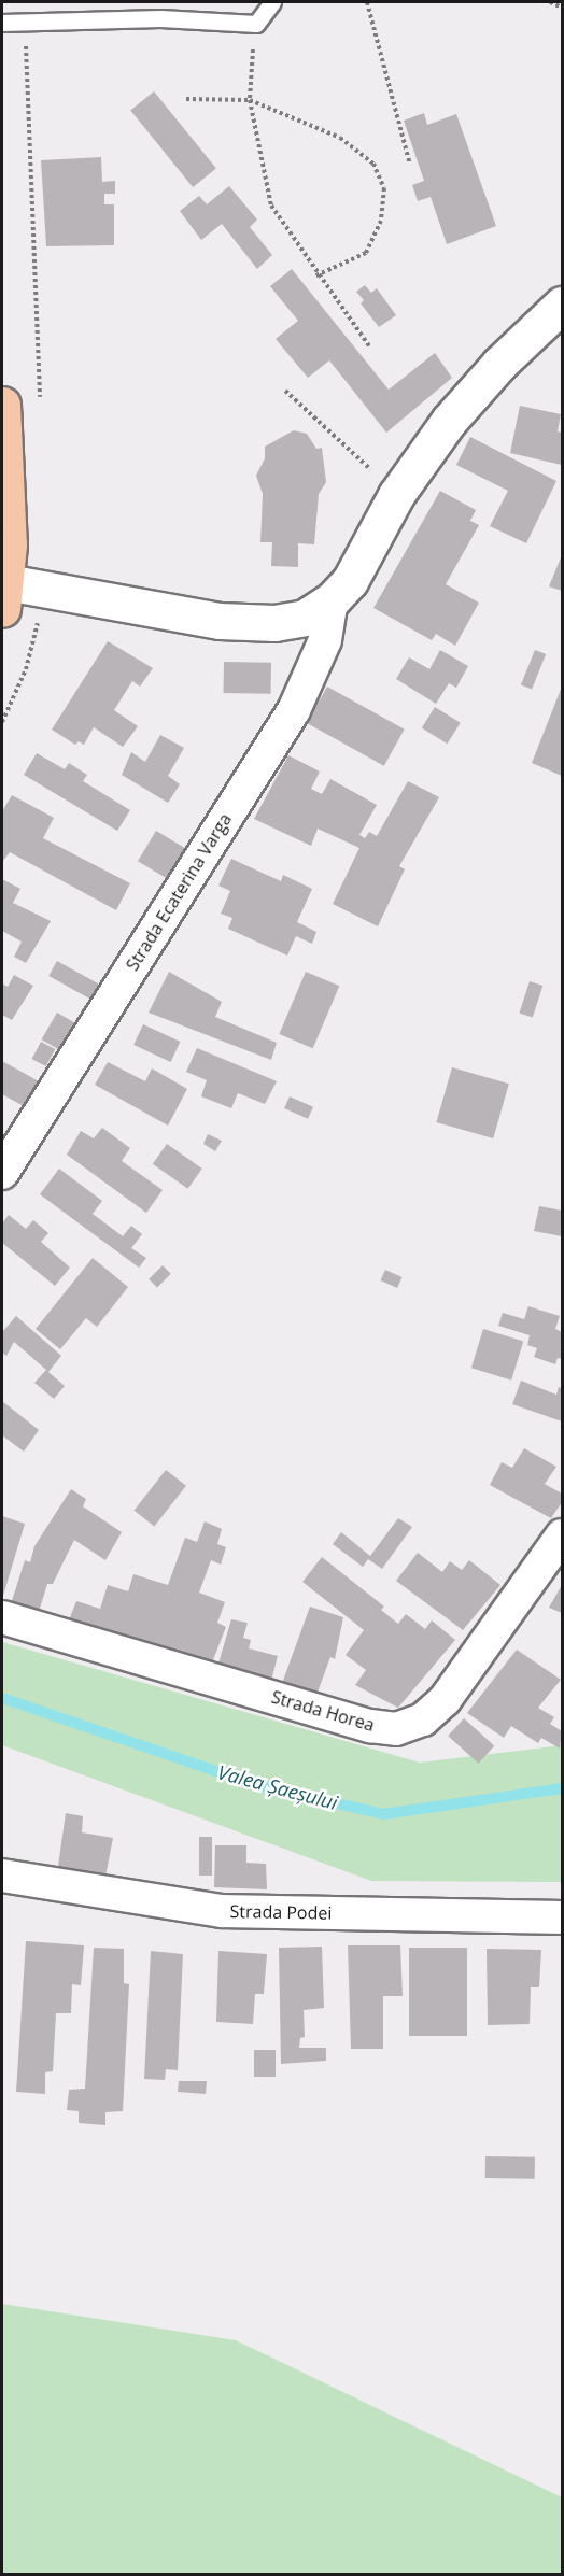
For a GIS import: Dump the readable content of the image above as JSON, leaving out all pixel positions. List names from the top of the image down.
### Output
{
  "streets": {
    "street": ["Strada Ecaterina Varga", "Strada Horea", "Strada Podei"]
  },
  "water": ["Valea Șaeșului"]
}
